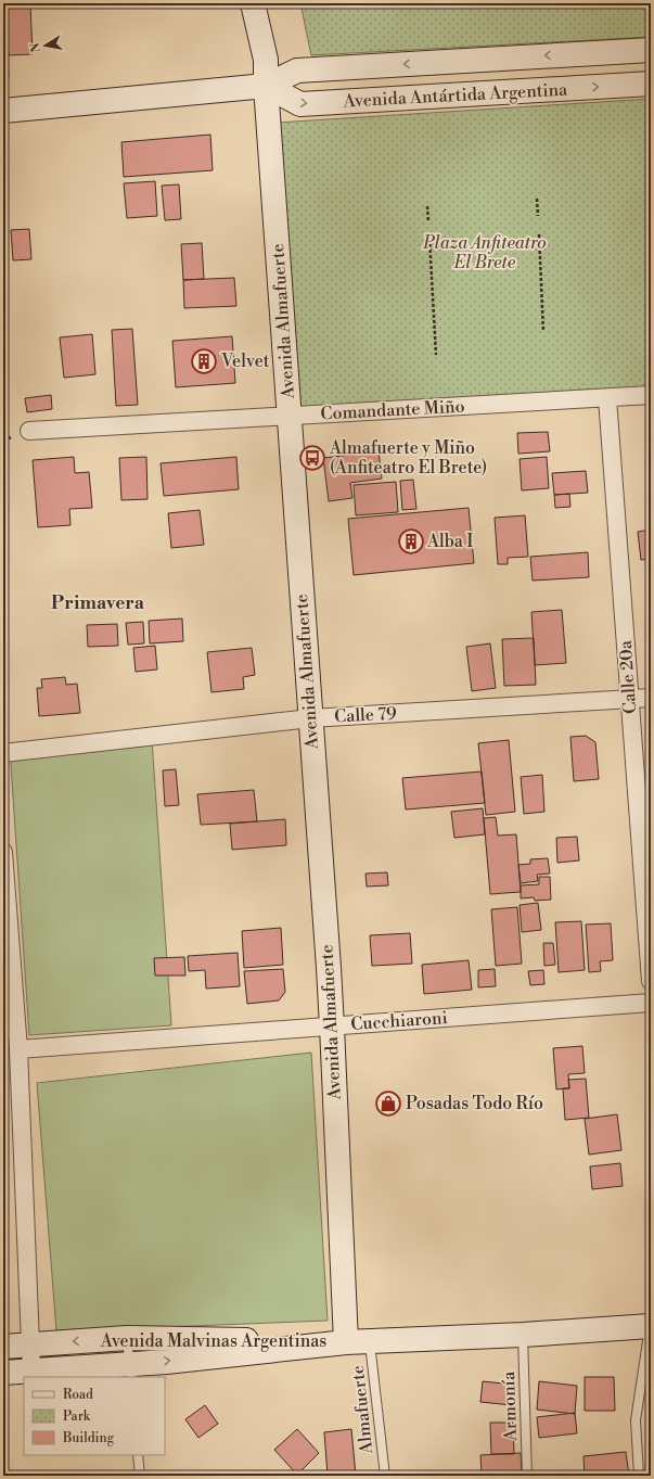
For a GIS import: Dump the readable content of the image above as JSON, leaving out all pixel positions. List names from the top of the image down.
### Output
{
  "streets": {
    "main road": ["Avenida Antártida Argentina", "Avenida Almafuerte", "Avenida Malvinas Argentinas"],
    "street": [
      "Comandante Miño",
      "Calle 20a",
      "Calle 79",
      "Cucchiaroni"
    ],
    "lane": ["Armonía", "Almafuerte"]
  },
  "crossings": [
    ["Avenida Antártida Argentina", "Avenida Almafuerte"],
    ["Avenida Almafuerte", "Comandante Miño"],
    ["Avenida Almafuerte", "Calle 79"],
    ["Avenida Almafuerte", "Cucchiaroni"],
    ["Avenida Almafuerte", "Avenida Malvinas Argentinas"],
    ["Comandante Miño", "Calle 20a"],
    ["Calle 20a", "Calle 79"],
    ["Avenida Malvinas Argentinas", "Armonía"],
    ["Avenida Malvinas Argentinas", "Almafuerte"]
  ],
  "districts": ["Primavera"],
  "parks": ["Plaza Anfiteatro El Brete"],
  "places": {
    "building": ["Velvet", "Alba I"],
    "bus stop": ["Almafuerte y Miño (Anfiteatro El Brete)"],
    "shop": ["Posadas Todo Río"]
  },
  "legend": ["Road", "Park", "Building"],
  "north": "left"
}
